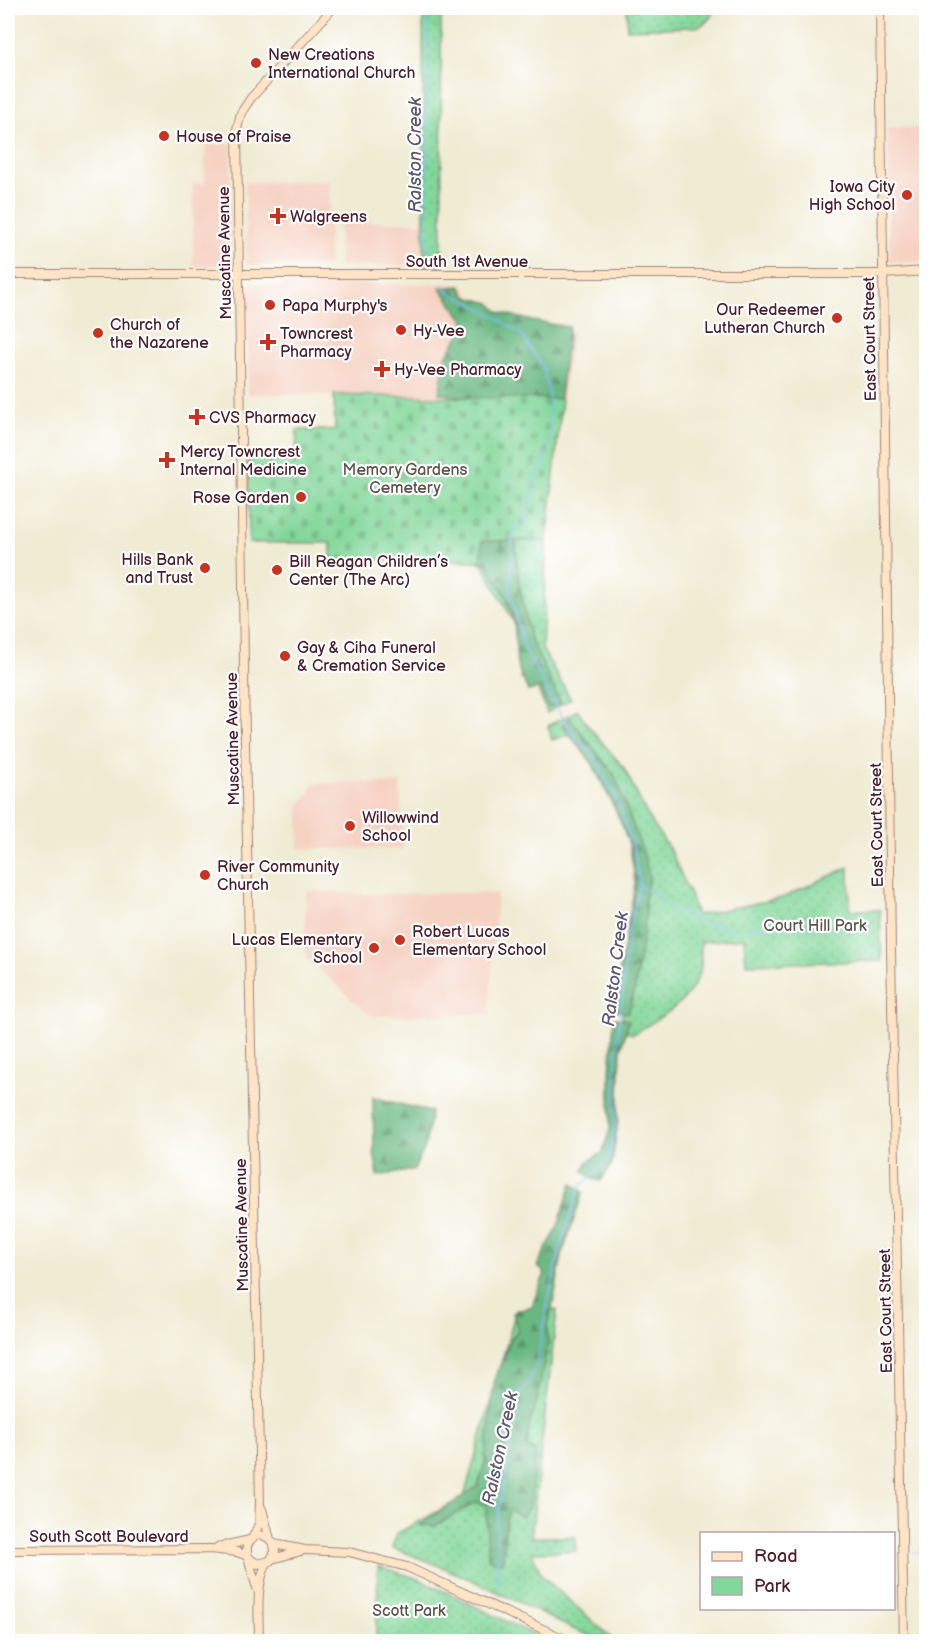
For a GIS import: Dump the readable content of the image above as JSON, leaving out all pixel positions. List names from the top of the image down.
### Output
{
  "streets": {
    "main road": [
      "Muscatine Avenue",
      "South 1st Avenue",
      "East Court Street",
      "South Scott Boulevard"
    ]
  },
  "crossings": [
    ["Muscatine Avenue", "South 1st Avenue"],
    ["Muscatine Avenue", "South Scott Boulevard"],
    ["South 1st Avenue", "East Court Street"]
  ],
  "water": ["Ralston Creek"],
  "parks": ["Memory Gardens Cemetery", "Court Hill Park", "Scott Park"],
  "places": {
    "other": [
      "New Creations International Church",
      "House of Praise",
      "Iowa City High School",
      "Papa Murphy's",
      "Our Redeemer Lutheran Church",
      "Hy-Vee",
      "Church of the Nazarene",
      "Rose Garden",
      "Hills Bank and Trust",
      "Bill Reagan Children’s Center (The Arc)",
      "Gay & Ciha Funeral & Cremation Service",
      "Willowwind School",
      "River Community Church",
      "Robert Lucas Elementary School",
      "Lucas Elementary School"
    ],
    "health": [
      "Walgreens",
      "Towncrest Pharmacy",
      "Hy-Vee Pharmacy",
      "CVS Pharmacy",
      "Mercy Towncrest Internal Medicine"
    ]
  },
  "legend": ["Road", "Park"]
}
